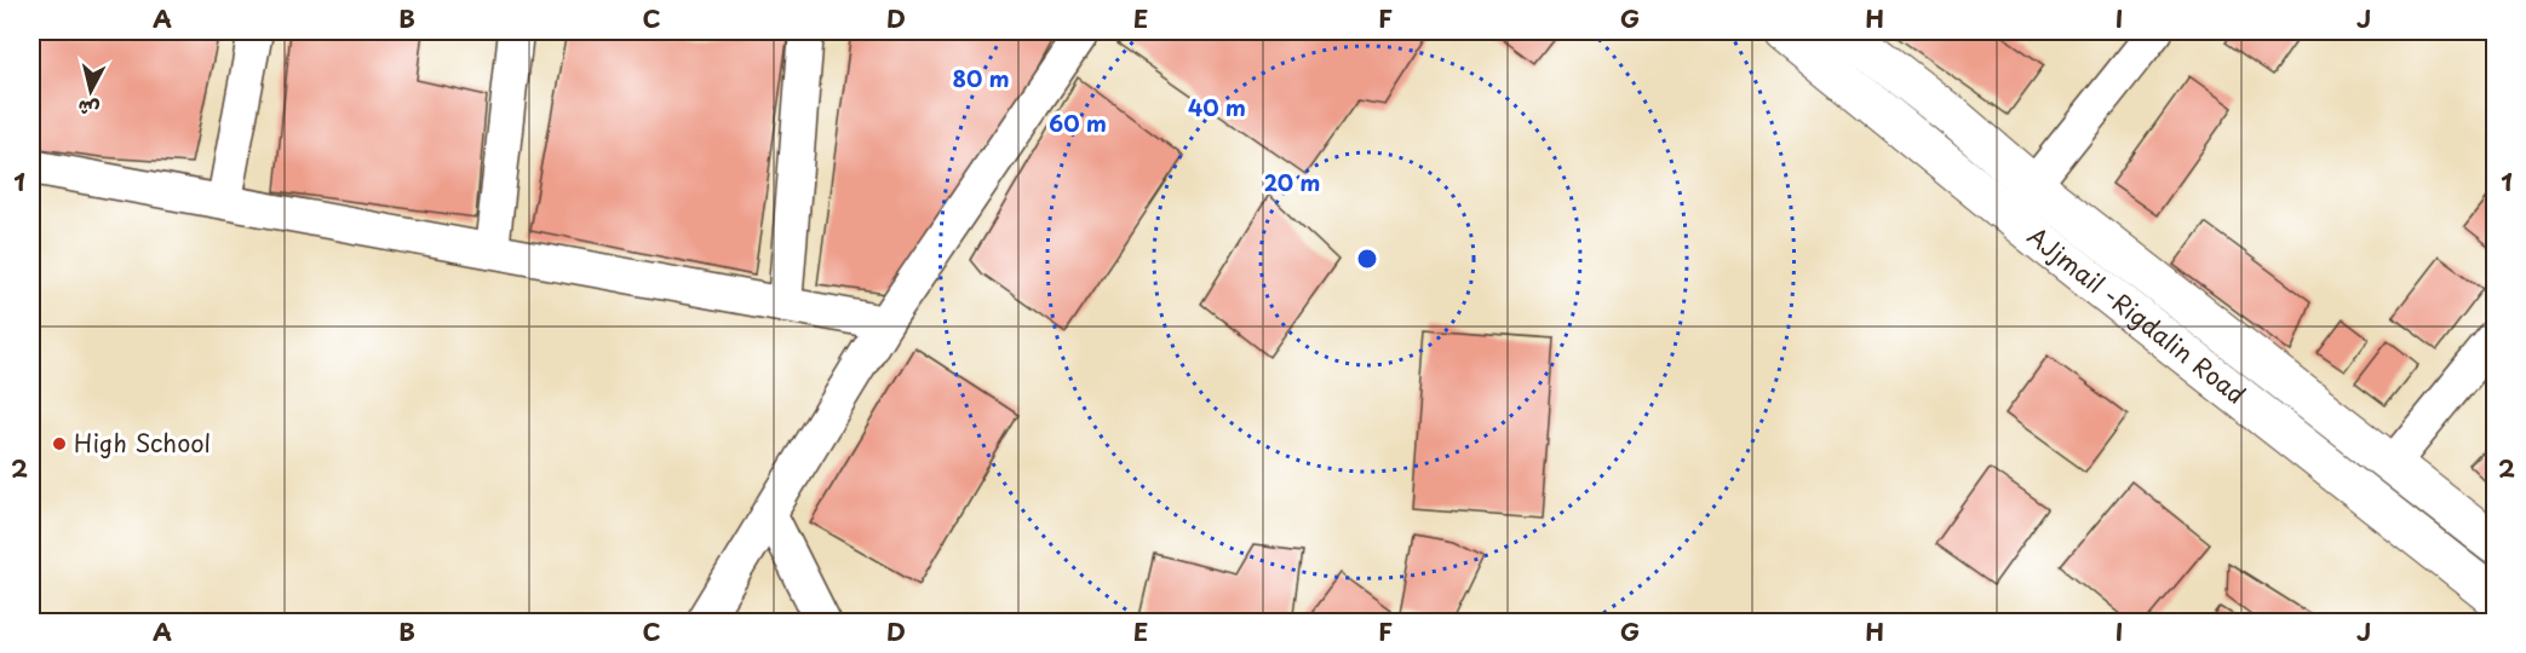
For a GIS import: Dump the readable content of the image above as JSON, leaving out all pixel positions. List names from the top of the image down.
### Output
{
  "streets": {
    "main road": ["AJjmail -Rigdalin Road"]
  },
  "places": ["High School"],
  "north": "bottom",
  "grid": {
    "columns": [
      "A",
      "B",
      "C",
      "D",
      "E",
      "F",
      "G",
      "H",
      "I",
      "J"
    ],
    "rows": ["1", "2"]
  },
  "rings": [
    "80 m",
    "40 m",
    "60 m",
    "20 m"
  ]
}
